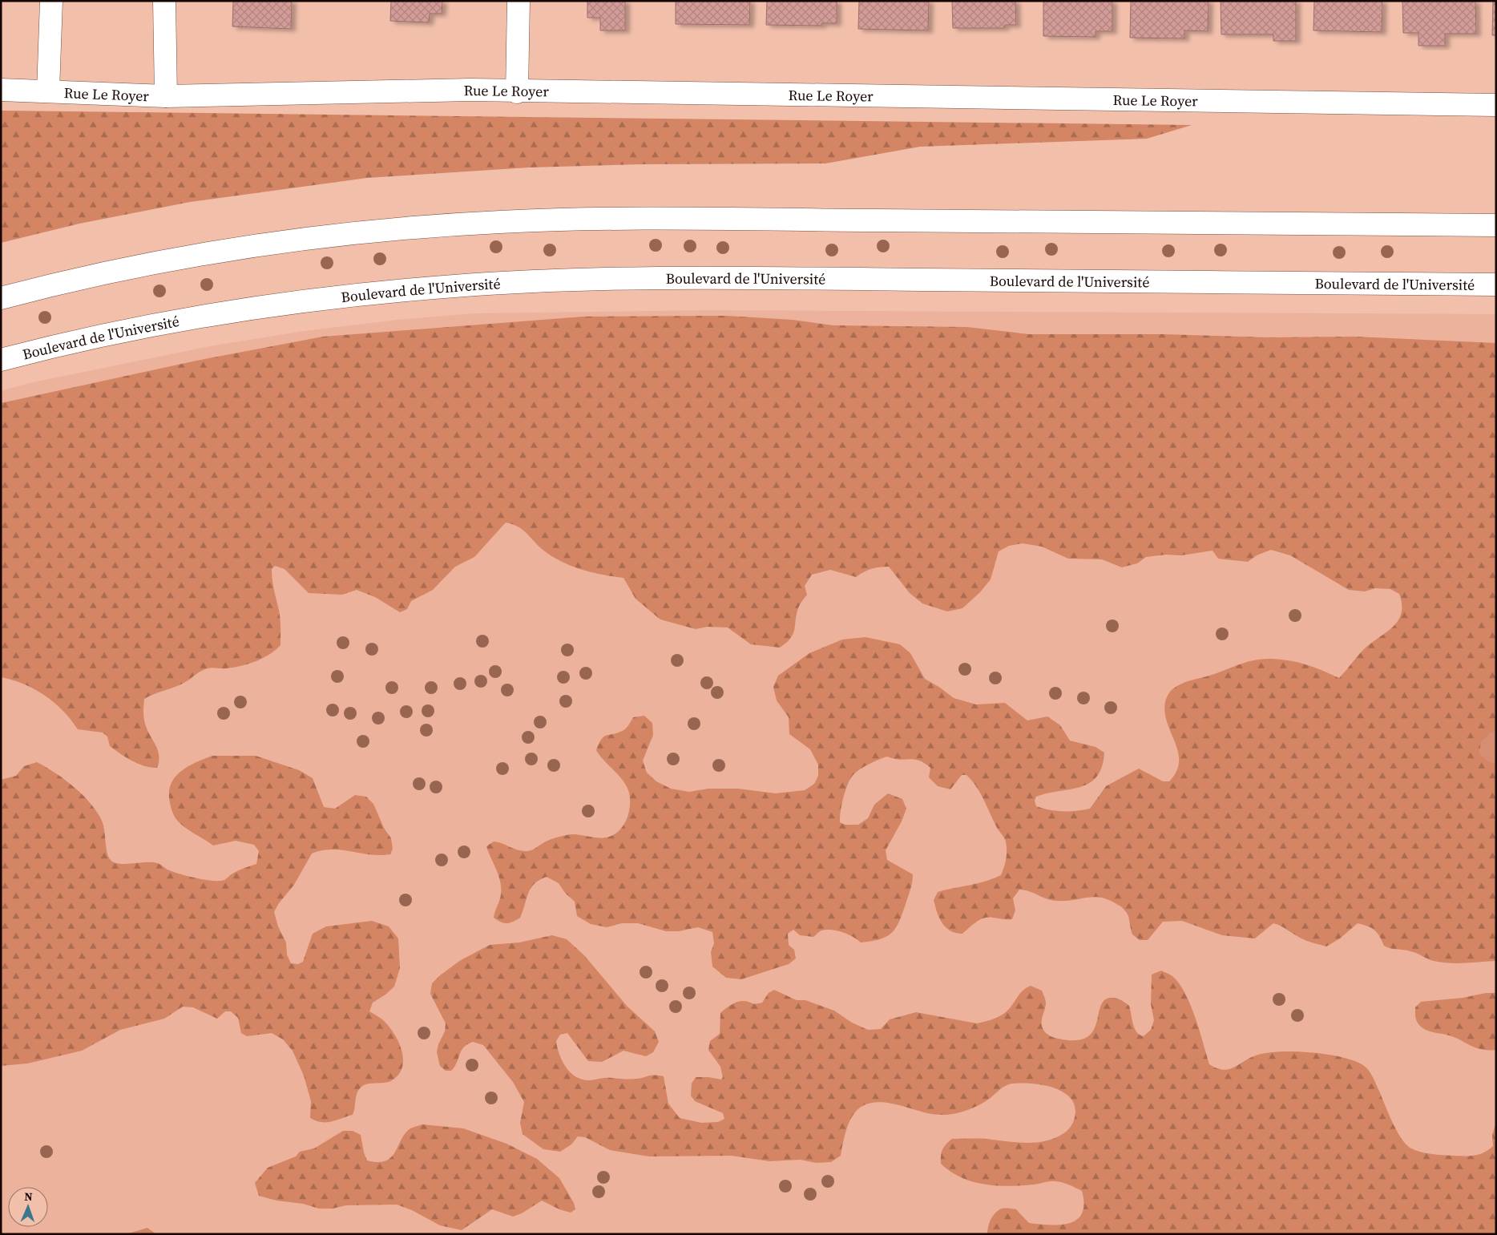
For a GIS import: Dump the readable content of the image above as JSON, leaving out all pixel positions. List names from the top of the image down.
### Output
{
  "streets": {
    "main road": ["Rue Le Royer", "Boulevard de l'Université"]
  },
  "north": "top"
}
